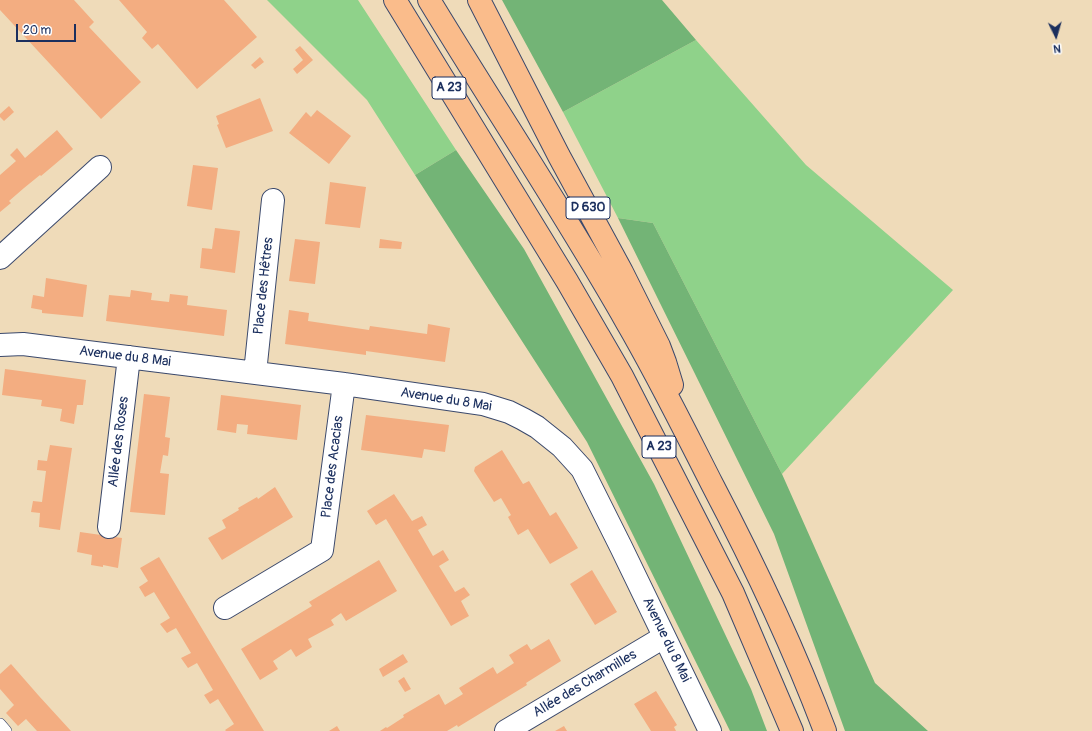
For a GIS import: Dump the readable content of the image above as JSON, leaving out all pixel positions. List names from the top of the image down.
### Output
{
  "streets": {
    "highway": ["A 23", "D 630"],
    "street": [
      "Place des Hêtres",
      "Avenue du 8 Mai",
      "Allée des Roses",
      "Place des Acacias",
      "Allée des Charmilles"
    ]
  },
  "crossings": [
    ["A 23", "D 630"],
    ["Place des Hêtres", "Avenue du 8 Mai"],
    ["Avenue du 8 Mai", "Allée des Roses"],
    ["Avenue du 8 Mai", "Place des Acacias"],
    ["Avenue du 8 Mai", "Allée des Charmilles"]
  ],
  "scale_bar": "20 m",
  "north": "bottom"
}
